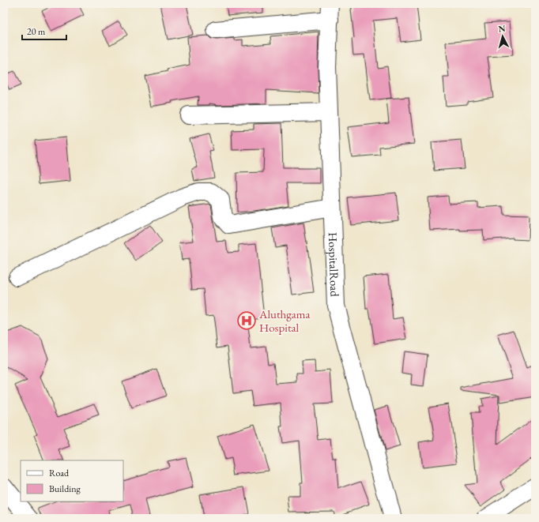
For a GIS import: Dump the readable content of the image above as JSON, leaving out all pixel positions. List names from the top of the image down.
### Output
{
  "streets": {
    "street": ["HospitalRoad"]
  },
  "places": {
    "hospital": ["Aluthgama Hospital"]
  },
  "legend": ["Road", "Building"],
  "scale_bar": "20 m",
  "north": "top"
}
